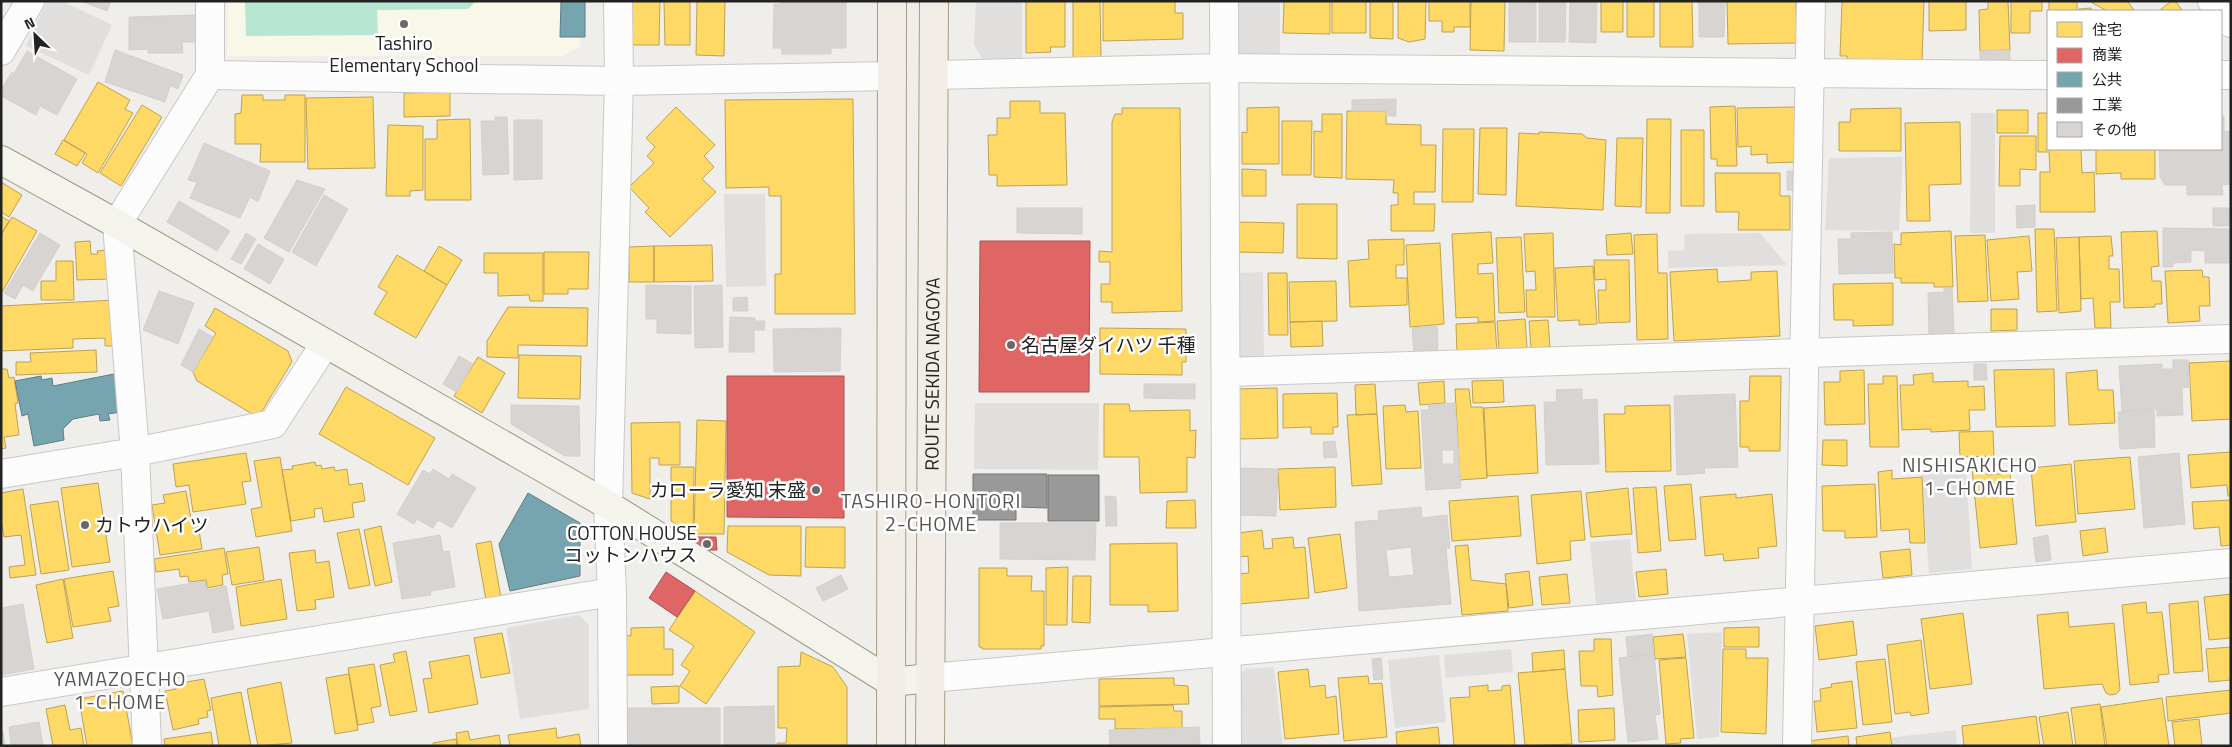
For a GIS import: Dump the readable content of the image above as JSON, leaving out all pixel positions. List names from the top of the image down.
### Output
{
  "streets": {
    "main road": ["ROUTE SEKIDA NAGOYA"]
  },
  "districts": ["NISHISAKICHO 1-CHOME", "TASHIRO-HONTORI 2-CHOME", "YAMAZOECHO 1-CHOME"],
  "places": [
    "Tashiro Elementary School",
    "名古屋ダイハツ 千種",
    "カローラ愛知 末盛",
    "カトウハイツ",
    "COTTON HOUSE コットンハウス"
  ],
  "legend": [
    "住宅",
    "商業",
    "公共",
    "工業",
    "その他"
  ],
  "north": "top left"
}
